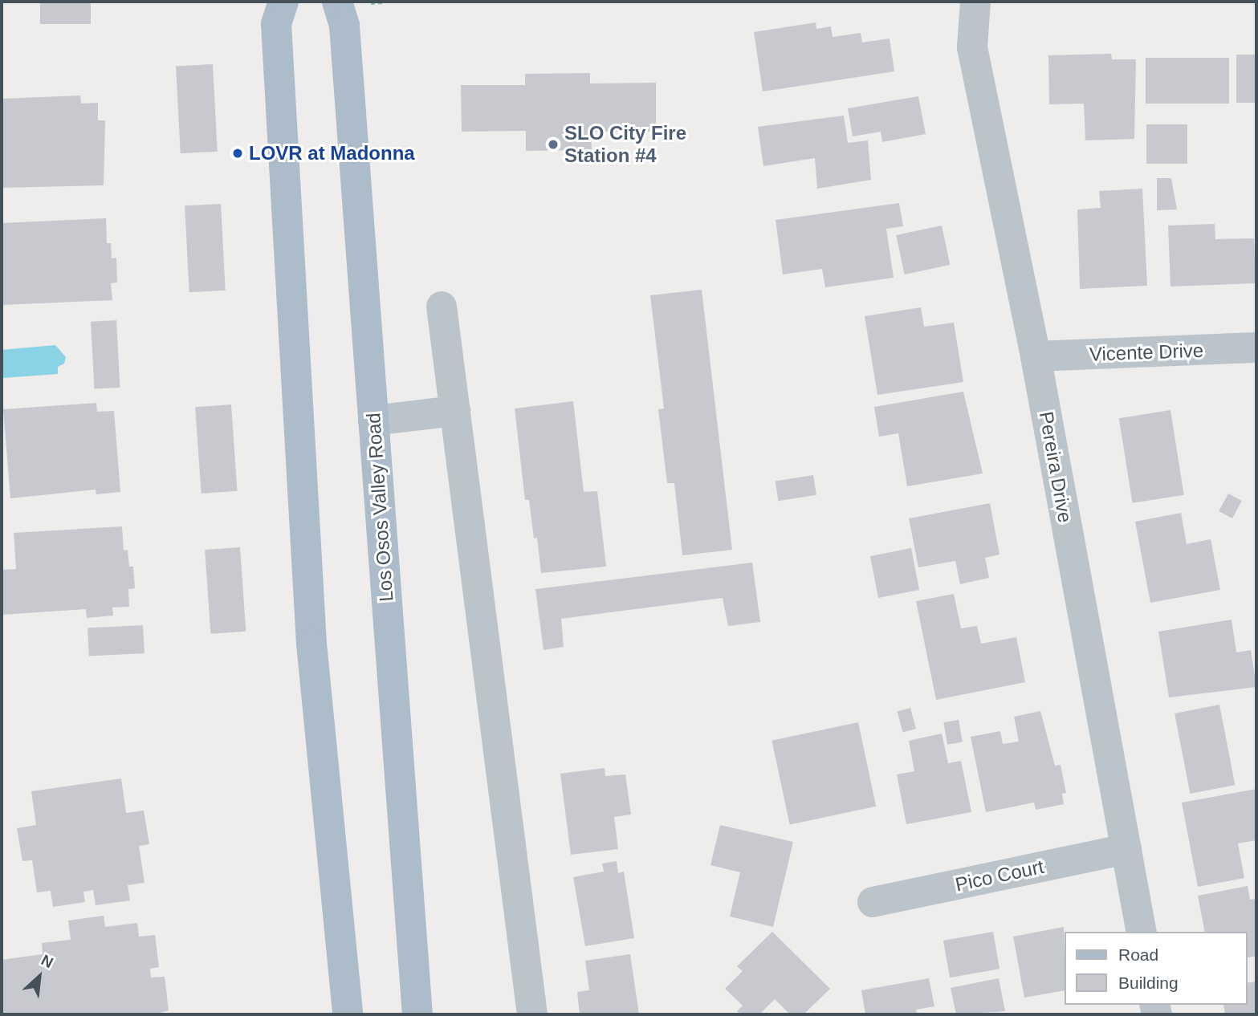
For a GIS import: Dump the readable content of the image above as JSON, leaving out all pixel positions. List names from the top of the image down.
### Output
{
  "streets": {
    "main road": ["Los Osos Valley Road"],
    "street": ["Vicente Drive", "Pereira Drive", "Pico Court"]
  },
  "crossings": [
    ["Vicente Drive", "Pereira Drive"],
    ["Pereira Drive", "Pico Court"]
  ],
  "places": ["SLO City Fire Station #4", "LOVR at Madonna"],
  "legend": ["Road", "Building"],
  "north": "top right"
}
